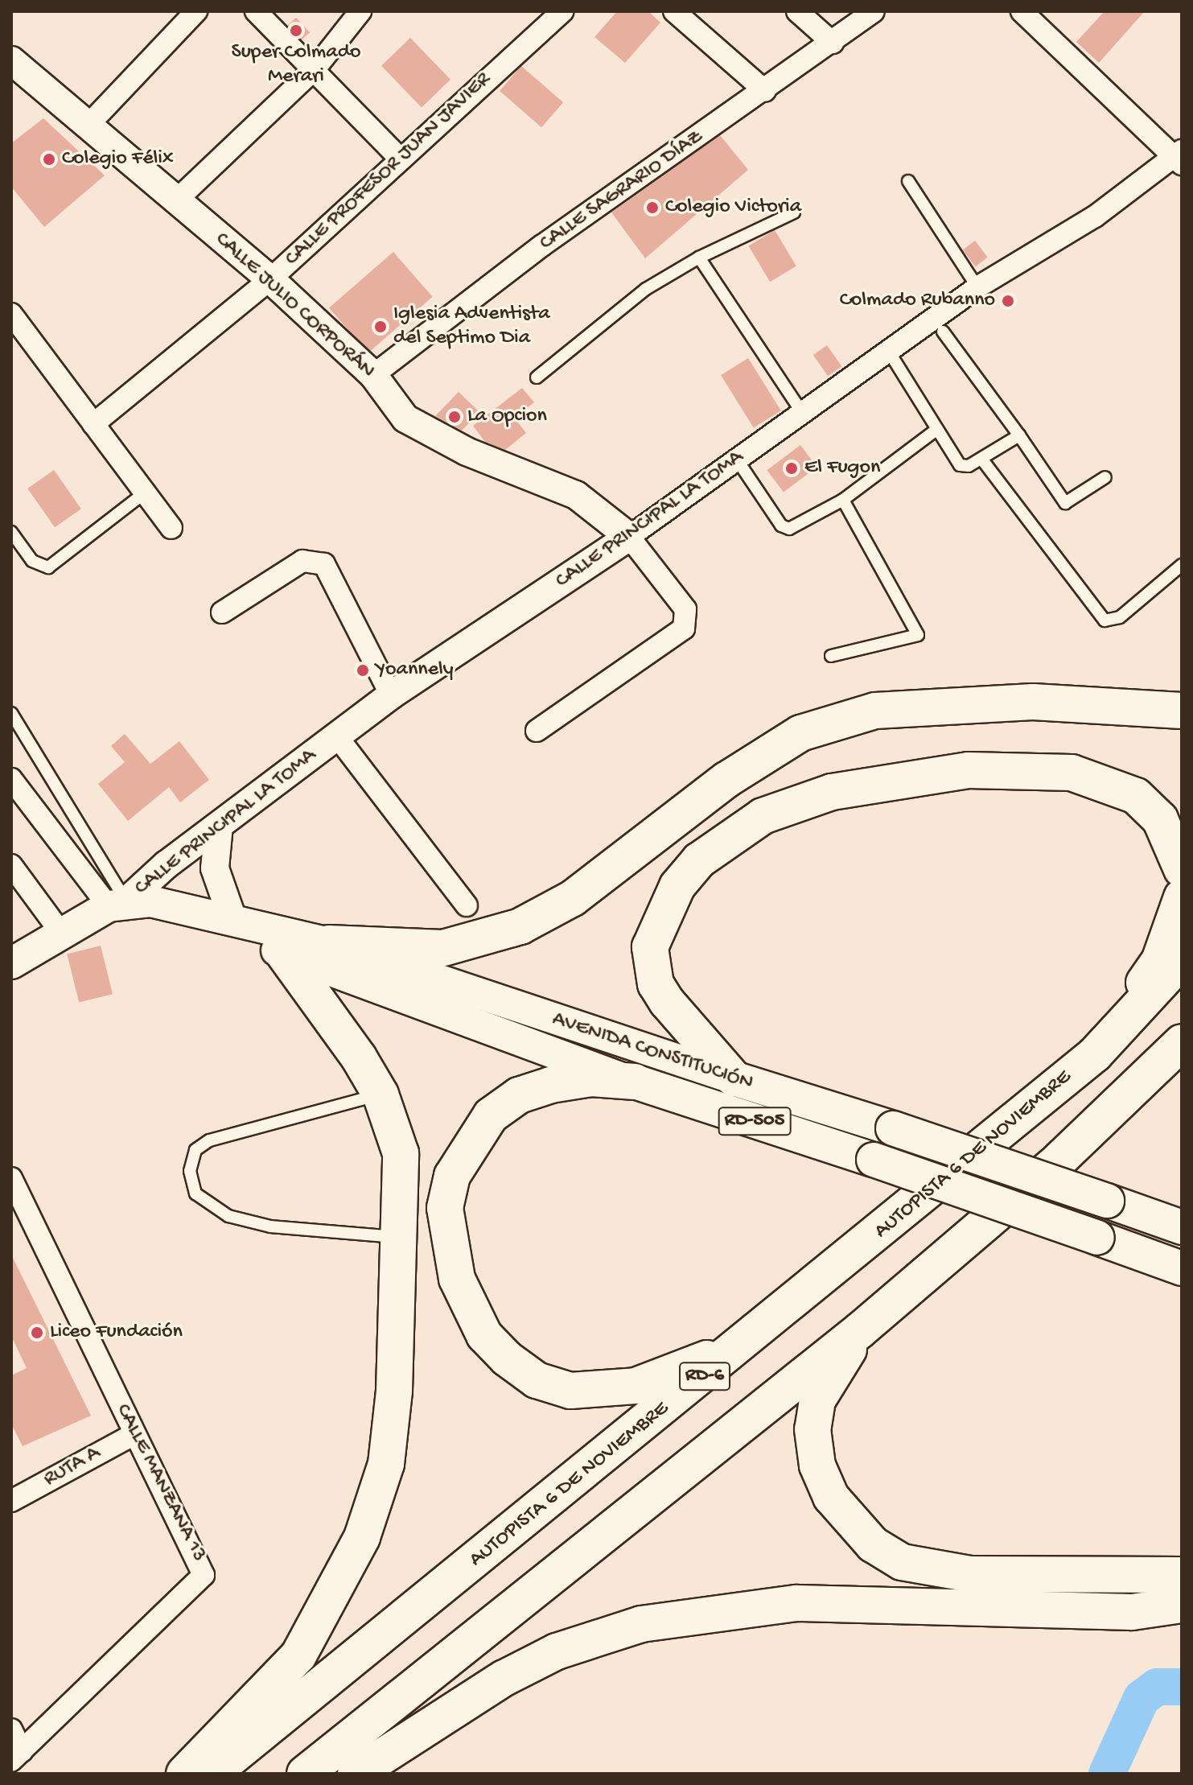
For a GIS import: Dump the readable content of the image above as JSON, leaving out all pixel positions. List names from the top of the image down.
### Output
{
  "streets": {
    "highway": ["AUTOPISTA 6 DE NOVIEMBRE", "RD-6"],
    "main road": ["AVENIDA CONSTITUCIÓN", "RD-505"],
    "street": [
      "CALLE PROFESOR JUAN JAVIER",
      "CALLE SAGRARIO DÍAZ",
      "CALLE JULIO CORPORÁN",
      "CALLE PRINCIPAL LA TOMA",
      "RUTA A",
      "CALLE MANZANA 13"
    ]
  },
  "crossings": [
    ["CALLE PROFESOR JUAN JAVIER", "CALLE JULIO CORPORÁN"],
    ["CALLE SAGRARIO DÍAZ", "CALLE JULIO CORPORÁN"],
    ["CALLE JULIO CORPORÁN", "CALLE PRINCIPAL LA TOMA"],
    ["CALLE PRINCIPAL LA TOMA", "AVENIDA CONSTITUCIÓN"],
    ["RUTA A", "CALLE MANZANA 13"]
  ],
  "places": [
    "Super Colmado Merari",
    "Colegio Félix",
    "Colegio Victoria",
    "Colmado Rubanno",
    "Iglesia Adventista del Septimo Dia",
    "La Opcion",
    "El Fugon",
    "Yoannely",
    "Liceo Fundación"
  ]
}
